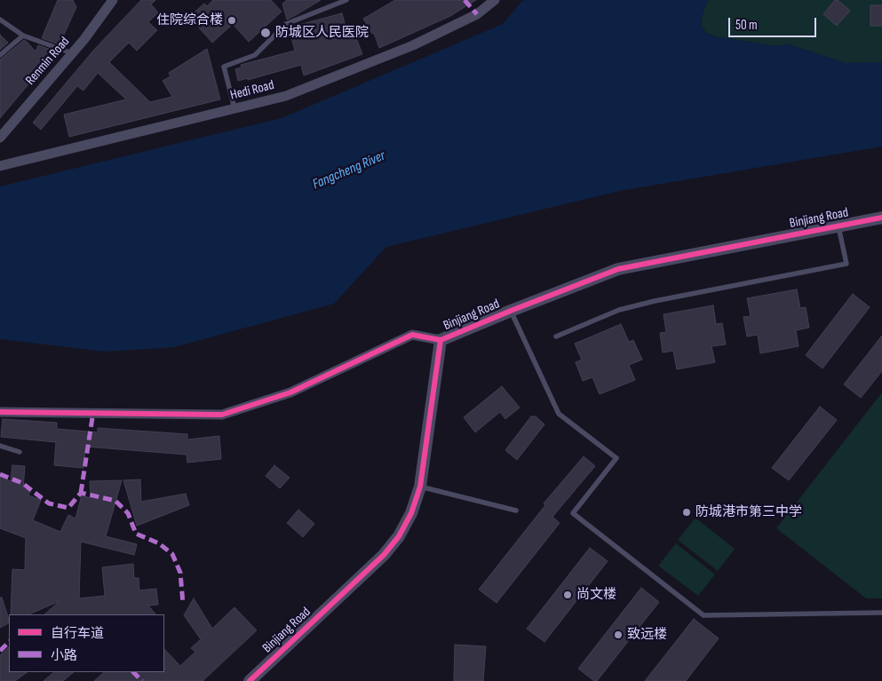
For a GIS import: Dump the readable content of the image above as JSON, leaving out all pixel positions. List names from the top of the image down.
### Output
{
  "streets": {
    "street": ["Renmin Road", "Hedi Road", "Binjiang Road"]
  },
  "water": ["Fangcheng River"],
  "places": [
    "住院综合楼",
    "防城区人民医院",
    "防城港市第三中学",
    "尚文楼",
    "致远楼"
  ],
  "legend": ["自行车道", "小路"],
  "scale_bar": "50 m"
}
